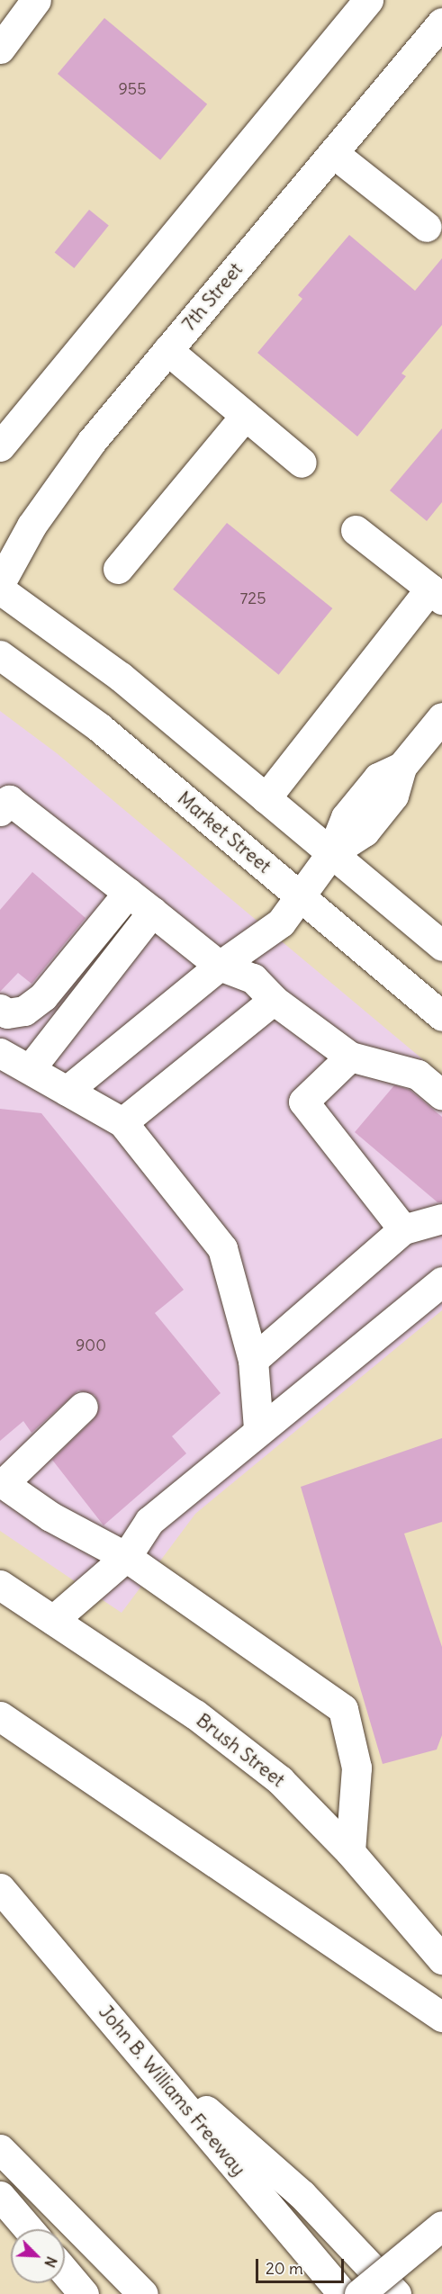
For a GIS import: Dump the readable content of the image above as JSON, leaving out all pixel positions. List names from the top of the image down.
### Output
{
  "streets": {
    "main road": [
      "7th Street",
      "Market Street",
      "Brush Street",
      "John B. Williams Freeway"
    ]
  },
  "house_numbers": ["955", "725", "900"],
  "scale_bar": "20 m",
  "north": "bottom right"
}
